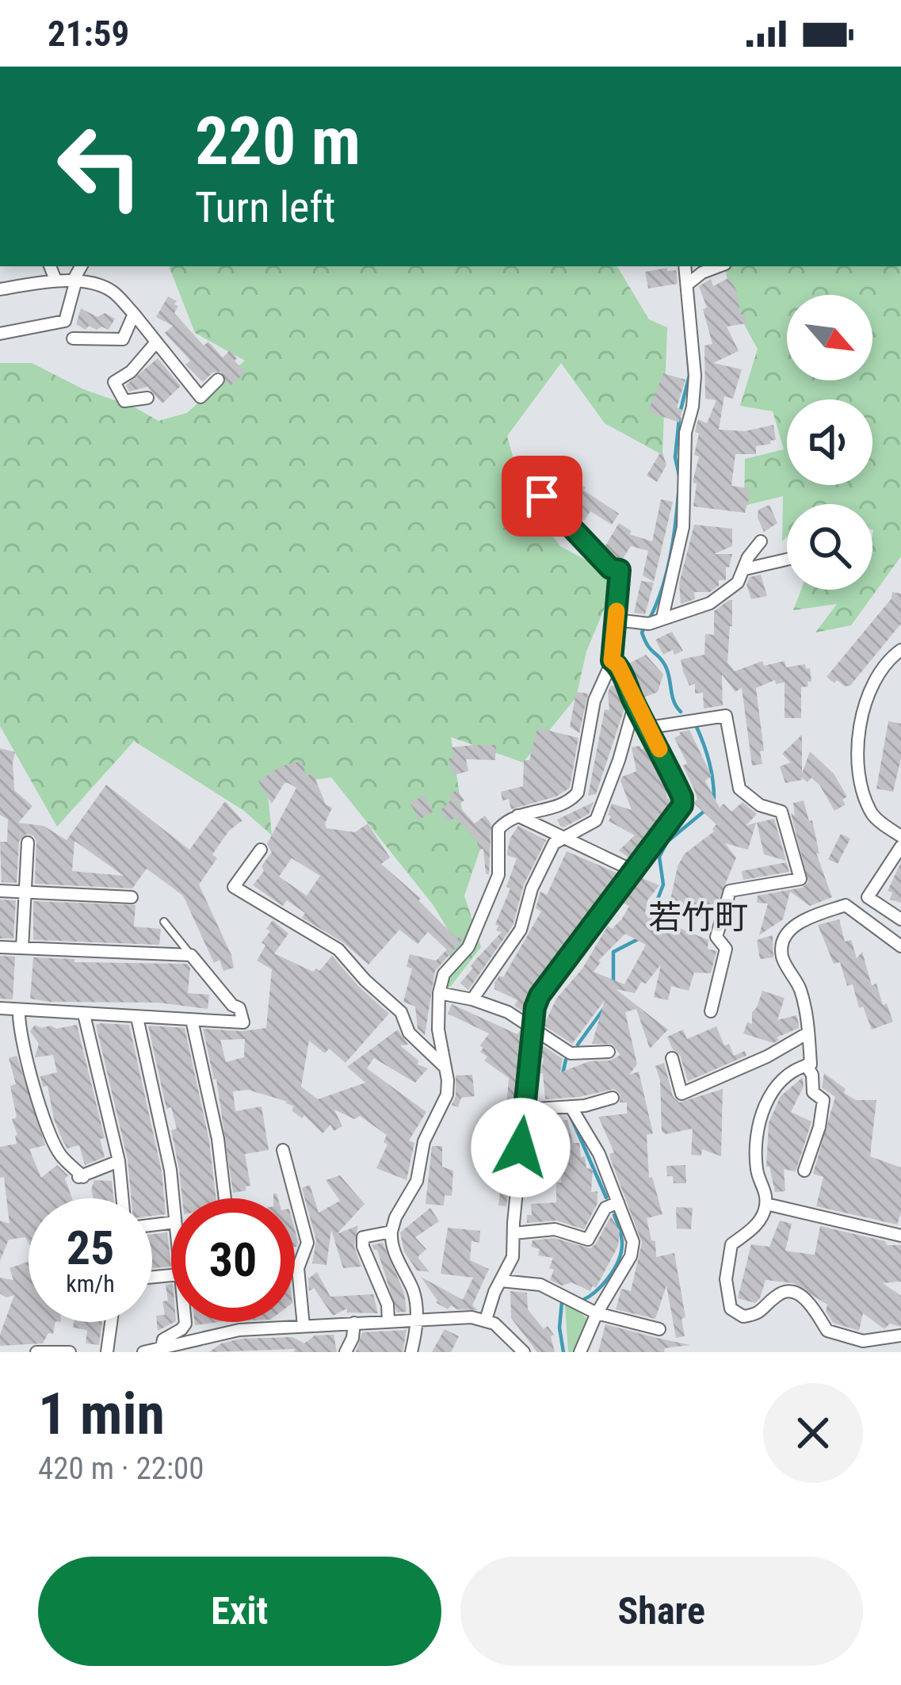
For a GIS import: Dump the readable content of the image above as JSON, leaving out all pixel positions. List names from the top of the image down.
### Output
{
  "districts": ["若竹町"],
  "north": "bottom right",
  "page": {
    "status": "21:59",
    "turn": ["220 m", "Turn left"],
    "speed": "25 km/h",
    "limit": "30",
    "heading": ["1 min", "420 m · 22:00"],
    "buttons": ["Exit", "Share"]
  }
}
